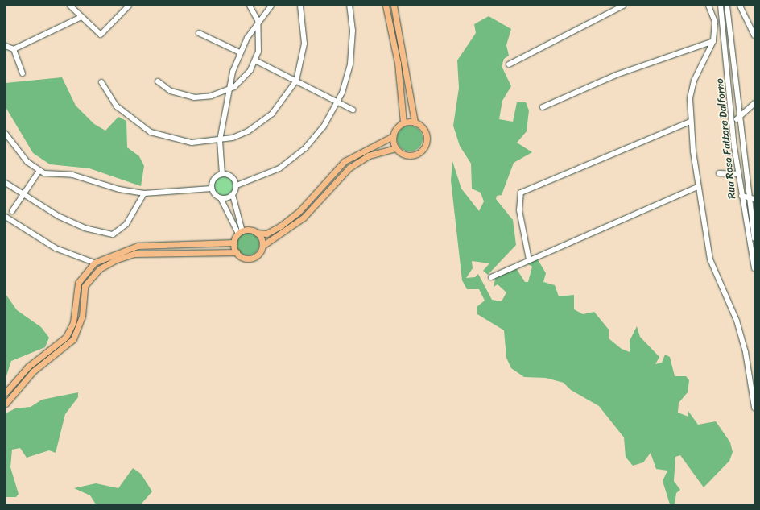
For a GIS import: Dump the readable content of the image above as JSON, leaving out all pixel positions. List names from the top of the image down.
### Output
{
  "streets": {
    "street": ["Rua Rosa Fattore Dalforno"]
  }
}
